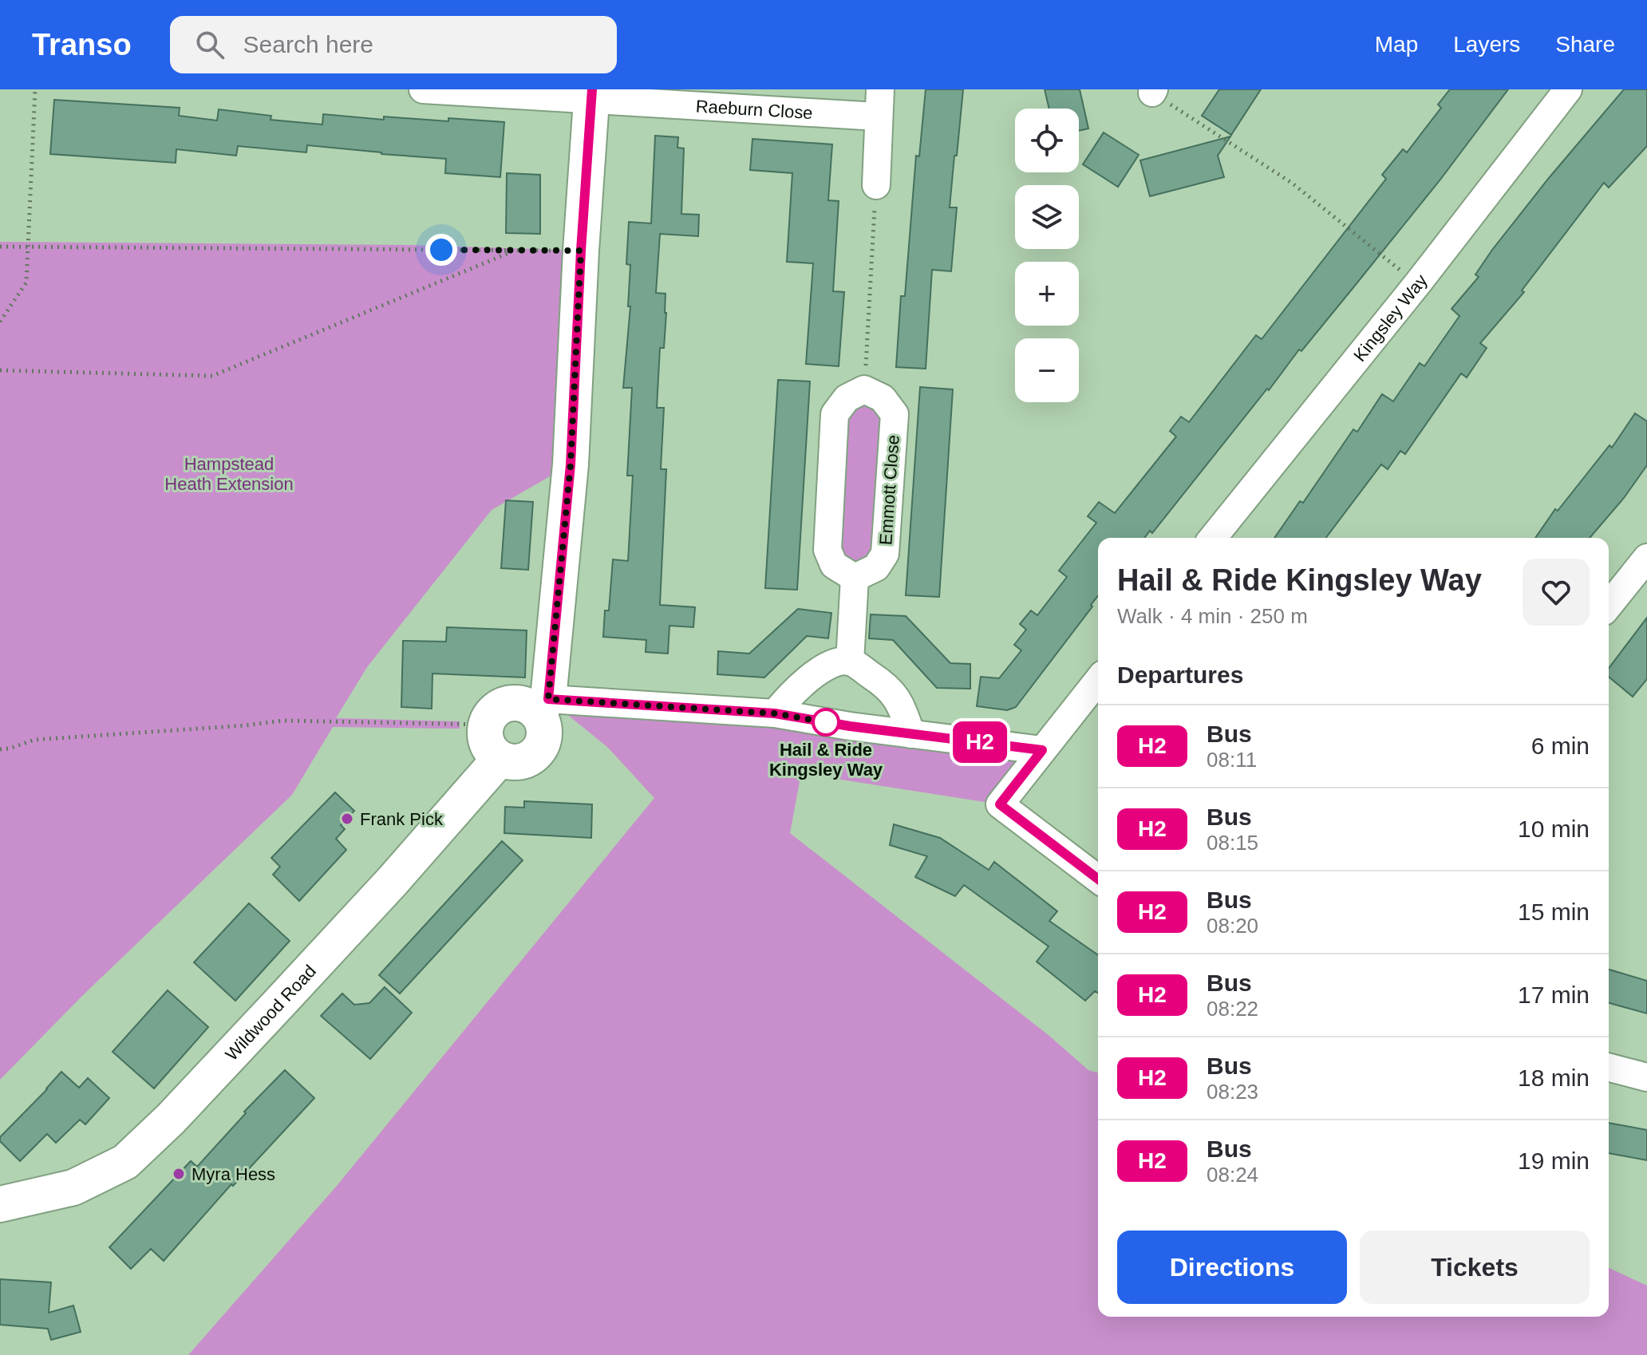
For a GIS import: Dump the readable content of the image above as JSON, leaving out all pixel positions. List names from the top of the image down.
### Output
{
  "streets": {
    "street": [
      "Raeburn Close",
      "Kingsley Way",
      "Emmott Close",
      "Wildwood Road"
    ]
  },
  "parks": ["Hampstead Heath Extension"],
  "places": ["Hail & Ride Kingsley Way", "Frank Pick", "Myra Hess"],
  "lines": ["bus line H2"],
  "page": {
    "header": "Transo",
    "search": "Search here",
    "nav": ["Map", "Layers", "Share"],
    "on_map": "H2",
    "map_buttons": ["+", "−"],
    "heading": [
      ["Hail & Ride Kingsley Way", "Walk · 4 min · 250 m"],
      "Departures"
    ],
    "list": [
      {
        "mark": "H2",
        "name": "Bus",
        "note": "08:11",
        "value": "6 min"
      },
      {
        "mark": "H2",
        "name": "Bus",
        "note": "08:15",
        "value": "10 min"
      },
      {
        "mark": "H2",
        "name": "Bus",
        "note": "08:20",
        "value": "15 min"
      },
      {
        "mark": "H2",
        "name": "Bus",
        "note": "08:22",
        "value": "17 min"
      },
      {
        "mark": "H2",
        "name": "Bus",
        "note": "08:23",
        "value": "18 min"
      },
      {
        "mark": "H2",
        "name": "Bus",
        "note": "08:24",
        "value": "19 min"
      }
    ],
    "buttons": ["Directions", "Tickets"]
  }
}
